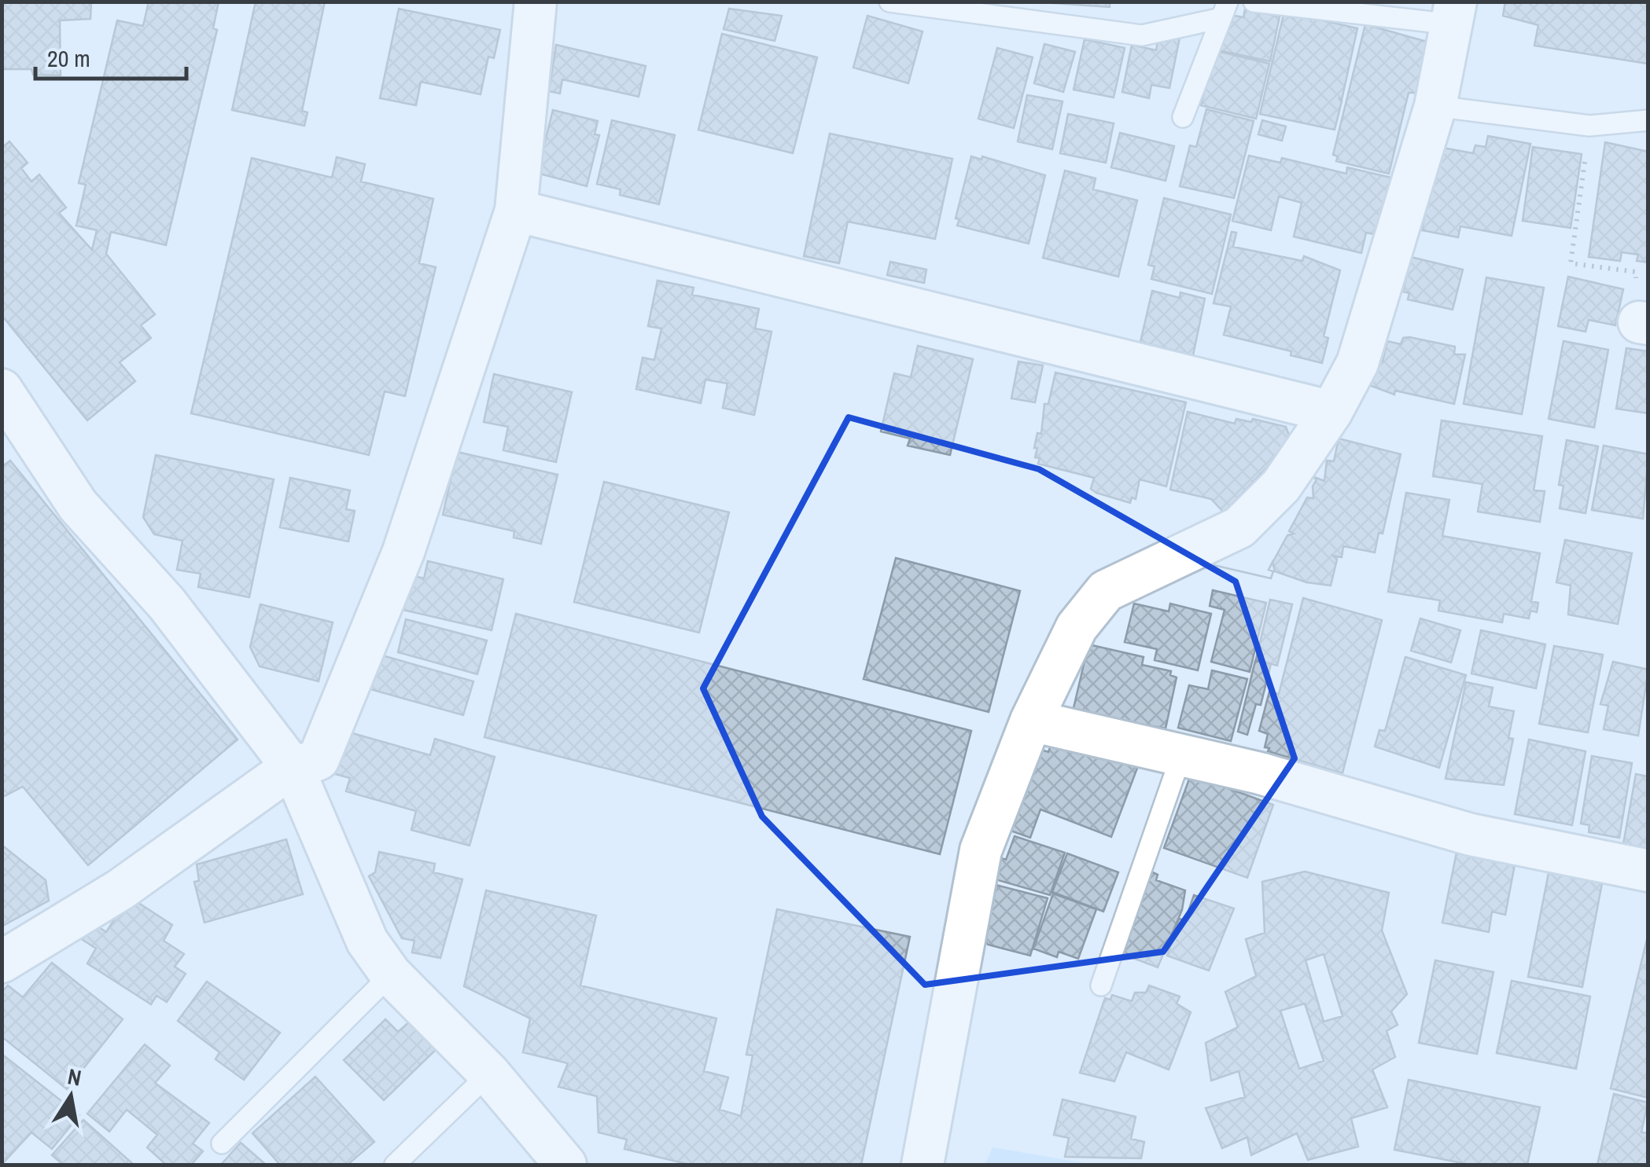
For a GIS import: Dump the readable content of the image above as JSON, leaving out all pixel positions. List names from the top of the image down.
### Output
{
  "scale_bar": "20 m",
  "north": "top"
}
